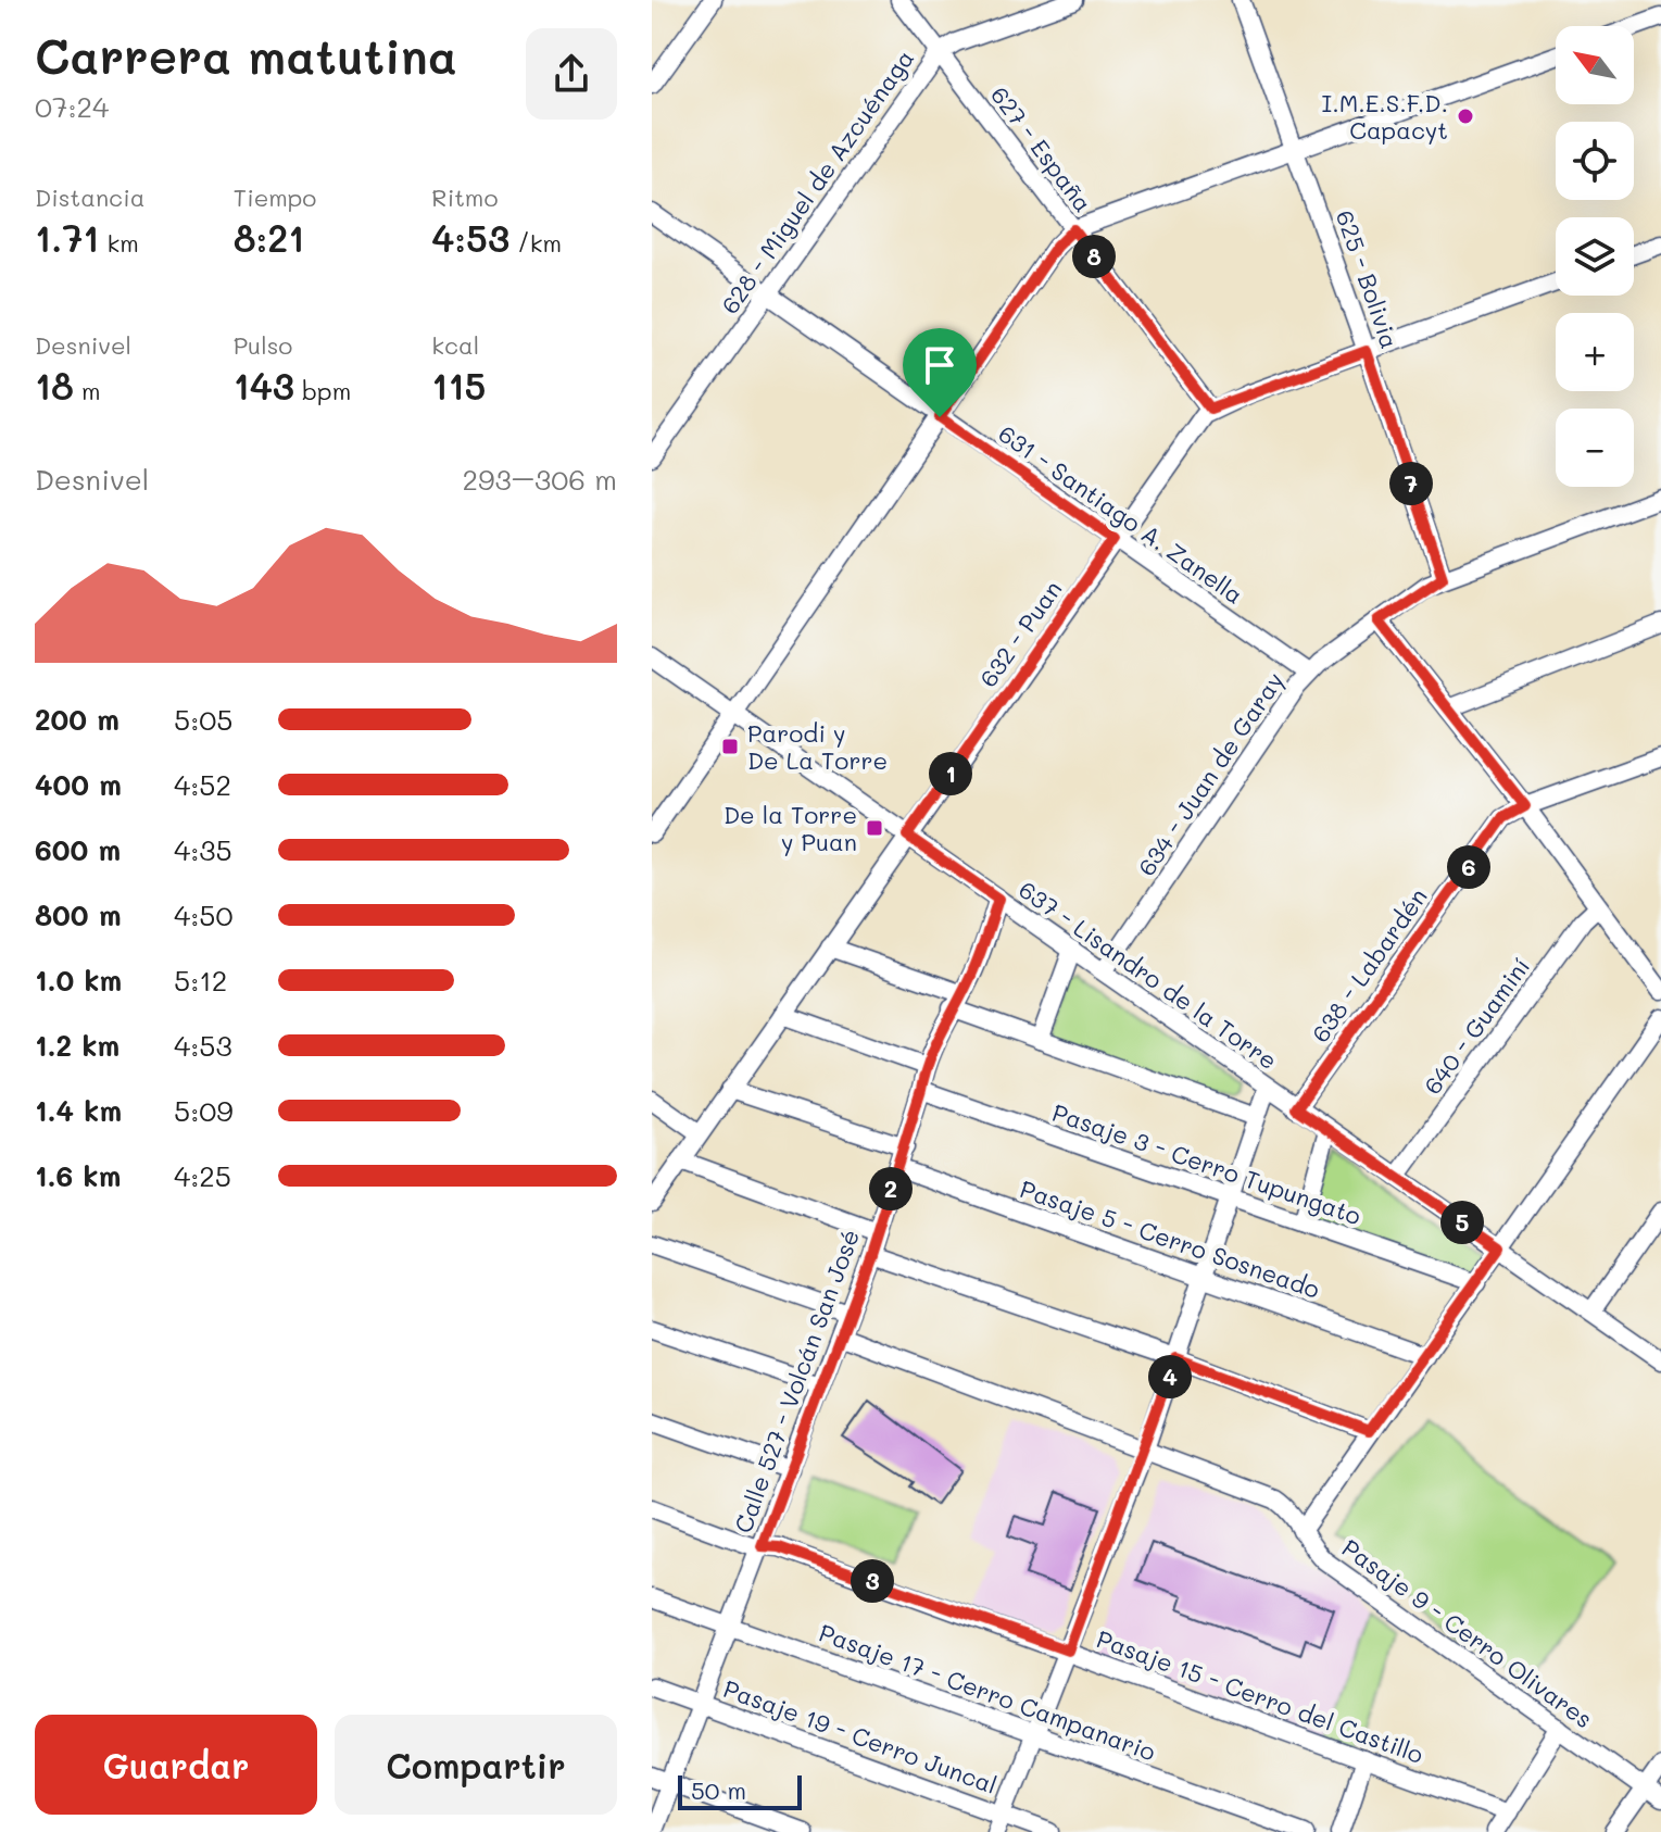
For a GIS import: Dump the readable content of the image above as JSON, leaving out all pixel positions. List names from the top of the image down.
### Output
{
  "streets": {
    "street": [
      "627 - España",
      "628 - Miguel de Azcuénaga",
      "625 - Bolivia",
      "631 - Santiago A. Zanella",
      "632 - Puan",
      "634 - Juan de Garay",
      "638 - Labardén",
      "637 - Lisandro de la Torre",
      "640 - Guaminí",
      "Pasaje 3 - Cerro Tupungato",
      "Pasaje 5 - Cerro Sosneado",
      "Calle 527 - Volcán San José",
      "Pasaje 9 - Cerro Olivares",
      "Pasaje 17 - Cerro Campanario",
      "Pasaje 15 - Cerro del Castillo",
      "Pasaje 19 - Cerro Juncal"
    ]
  },
  "crossings": [
    ["627 - España", "628 - Miguel de Azcuénaga"],
    ["627 - España", "632 - Puan"],
    ["628 - Miguel de Azcuénaga", "631 - Santiago A. Zanella"],
    ["625 - Bolivia", "634 - Juan de Garay"],
    ["631 - Santiago A. Zanella", "632 - Puan"],
    ["631 - Santiago A. Zanella", "634 - Juan de Garay"],
    ["632 - Puan", "637 - Lisandro de la Torre"],
    ["634 - Juan de Garay", "637 - Lisandro de la Torre"],
    ["638 - Labardén", "637 - Lisandro de la Torre"],
    ["637 - Lisandro de la Torre", "640 - Guaminí"],
    ["637 - Lisandro de la Torre", "Calle 527 - Volcán San José"],
    ["Pasaje 3 - Cerro Tupungato", "Calle 527 - Volcán San José"],
    ["Pasaje 5 - Cerro Sosneado", "Calle 527 - Volcán San José"],
    ["Calle 527 - Volcán San José", "Pasaje 9 - Cerro Olivares"],
    ["Calle 527 - Volcán San José", "Pasaje 17 - Cerro Campanario"],
    ["Calle 527 - Volcán San José", "Pasaje 15 - Cerro del Castillo"],
    ["Calle 527 - Volcán San José", "Pasaje 19 - Cerro Juncal"]
  ],
  "places": {
    "other": ["I.M.E.S.F.D. Capacyt"],
    "transit": ["Parodi y De La Torre", "De la Torre y Puan"]
  },
  "scale_bar": "50 m",
  "north": "top left",
  "page": {
    "heading": ["Carrera matutina", "07:24"],
    "map_buttons": ["+", "−"],
    "stats": [
      ["Distancia", "1.71 km"],
      ["Tiempo", "8:21"],
      ["Ritmo", "4:53 /km"],
      ["Desnivel", "18 m"],
      ["Pulso", "143 bpm"],
      ["kcal", "115"]
    ],
    "pins": [
      "8",
      "7",
      "1",
      "6",
      "2",
      "5",
      "4",
      "3"
    ],
    "chart": ["Desnivel", "293–306 m"],
    "list": [
      {
        "name": "200 m",
        "note": "5:05"
      },
      {
        "name": "400 m",
        "note": "4:52"
      },
      {
        "name": "600 m",
        "note": "4:35"
      },
      {
        "name": "800 m",
        "note": "4:50"
      },
      {
        "name": "1.0 km",
        "note": "5:12"
      },
      {
        "name": "1.2 km",
        "note": "4:53"
      },
      {
        "name": "1.4 km",
        "note": "5:09"
      },
      {
        "name": "1.6 km",
        "note": "4:25"
      }
    ],
    "buttons": ["Guardar", "Compartir"],
    "scale": "50 m"
  }
}
